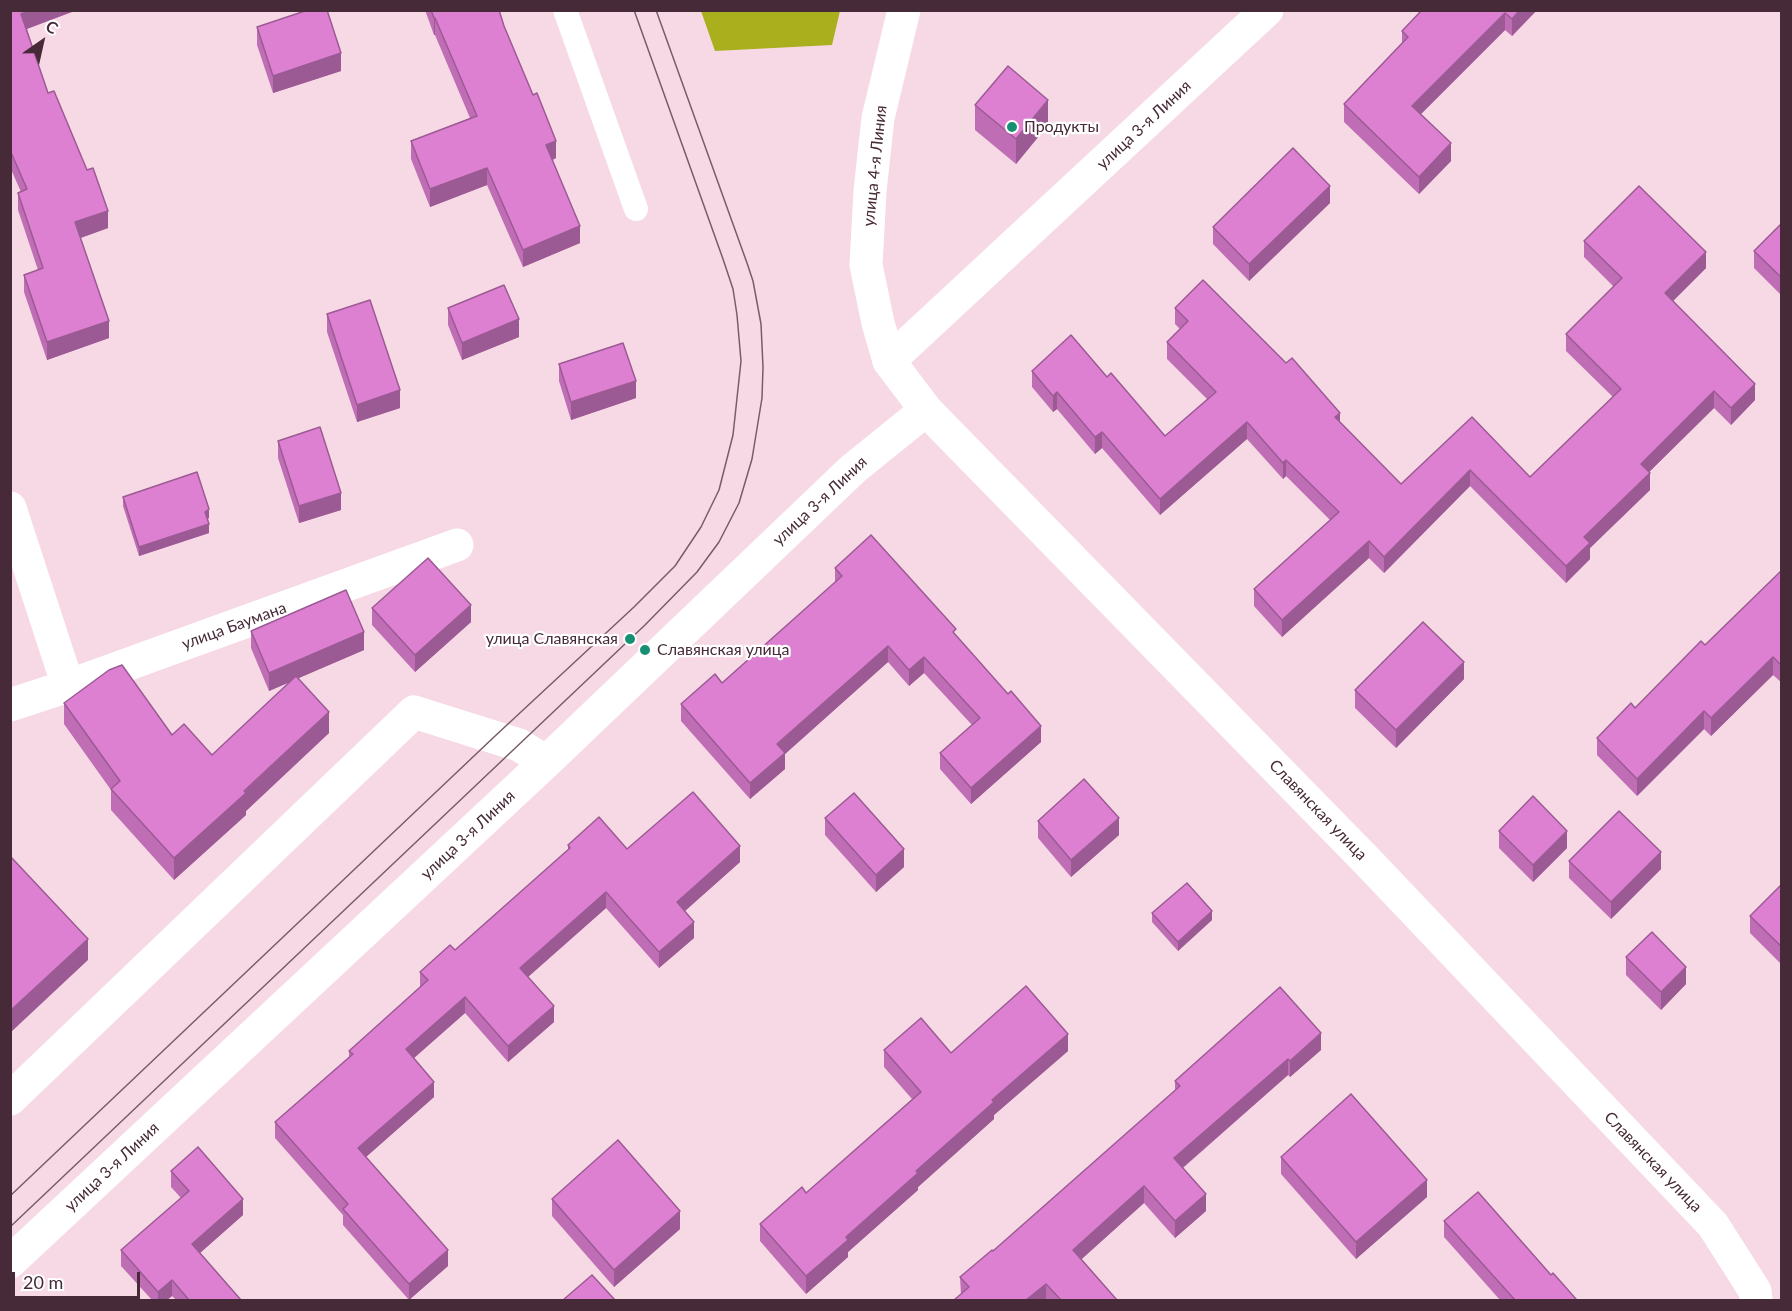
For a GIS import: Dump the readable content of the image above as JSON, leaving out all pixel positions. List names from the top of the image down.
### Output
{
  "streets": {
    "street": [
      "улица 3-я Линия",
      "улица 4-я Линия",
      "улица Баумана",
      "Славянская улица"
    ]
  },
  "crossings": [
    ["улица 3-я Линия", "Славянская улица"],
    ["улица 4-я Линия", "Славянская улица"]
  ],
  "places": ["Продукты", "улица Славянская", "Славянская улица"],
  "scale_bar": "20 m",
  "north": "top right"
}
